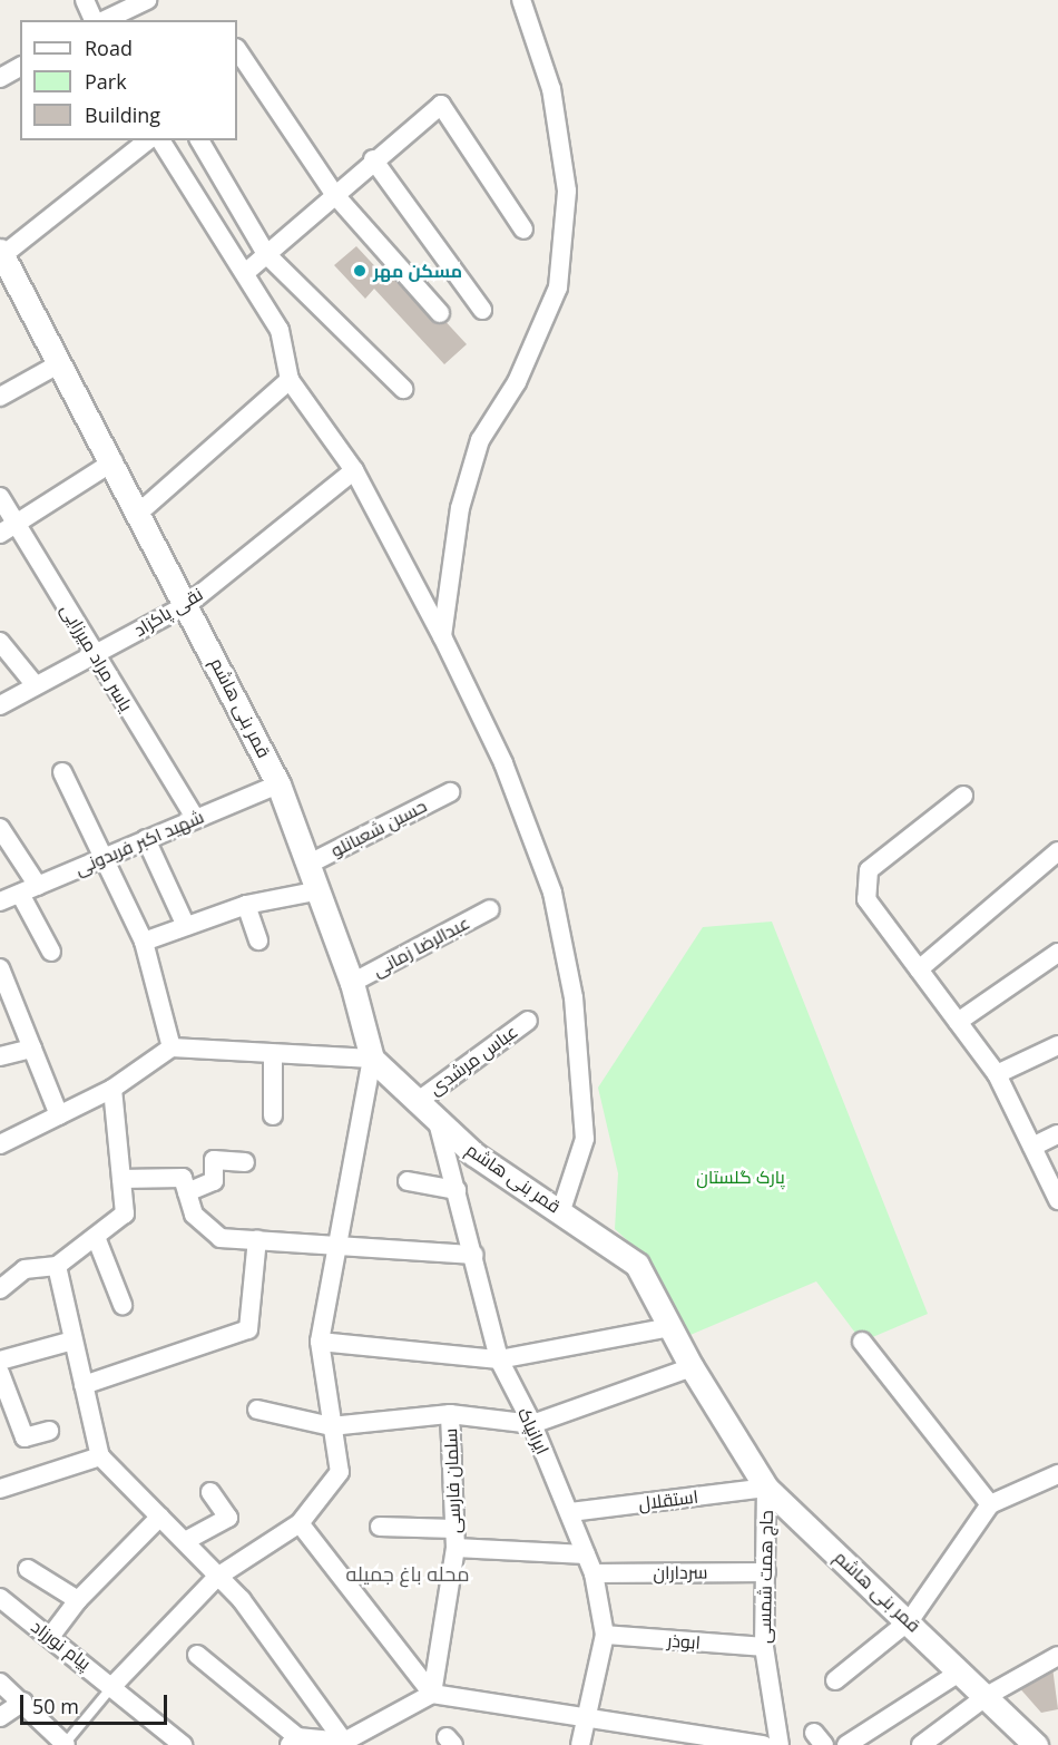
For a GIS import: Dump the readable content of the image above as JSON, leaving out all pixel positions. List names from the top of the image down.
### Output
{
  "streets": {
    "street": [
      "نقی پاکزاد",
      "یاسر مراد میرزایی",
      "قمر بنی هاشم",
      "حسین شعبانلو",
      "شهید اکبر فریدونی",
      "عبدالرضا زمانی",
      "عباس مرشدی",
      "ایرانپاک",
      "سلمان فارسی",
      "استقلال",
      "سرداران",
      "حاج همت شمسی",
      "ابوذر",
      "پیام نورزاد"
    ]
  },
  "crossings": [
    ["نقی پاکزاد", "یاسر مراد میرزایی"],
    ["نقی پاکزاد", "قمر بنی هاشم"],
    ["یاسر مراد میرزایی", "شهید اکبر فریدونی"],
    ["قمر بنی هاشم", "حسین شعبانلو"],
    ["قمر بنی هاشم", "شهید اکبر فریدونی"],
    ["قمر بنی هاشم", "عبدالرضا زمانی"],
    ["قمر بنی هاشم", "عباس مرشدی"],
    ["قمر بنی هاشم", "ایرانپاک"],
    ["قمر بنی هاشم", "استقلال"],
    ["قمر بنی هاشم", "حاج همت شمسی"],
    ["ایرانپاک", "سلمان فارسی"],
    ["ایرانپاک", "استقلال"],
    ["ایرانپاک", "سرداران"],
    ["ایرانپاک", "ابوذر"],
    ["استقلال", "حاج همت شمسی"],
    ["سرداران", "حاج همت شمسی"],
    ["حاج همت شمسی", "ابوذر"]
  ],
  "districts": ["محله باغ‌ جمیله"],
  "parks": ["پارک گلستان"],
  "places": ["مسکن مهر"],
  "legend": ["Road", "Park", "Building"],
  "scale_bar": "50 m"
}
